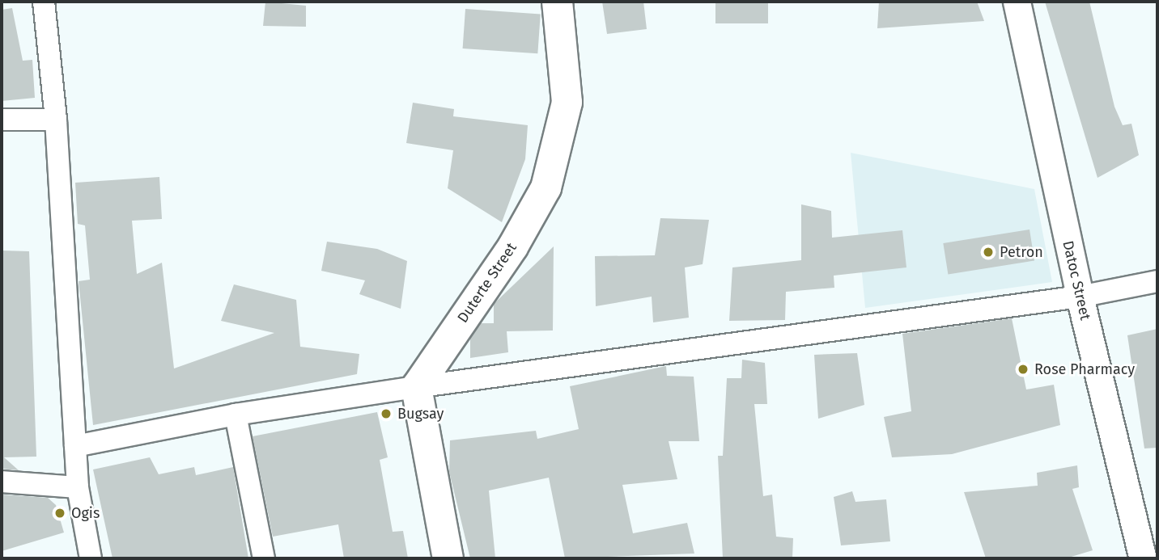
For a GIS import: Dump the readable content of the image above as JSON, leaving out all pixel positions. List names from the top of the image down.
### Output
{
  "streets": {
    "main road": ["Duterte Street"],
    "street": ["Datoc Street"]
  },
  "places": [
    "Petron",
    "Rose Pharmacy",
    "Bugsay",
    "Ogis"
  ]
}
